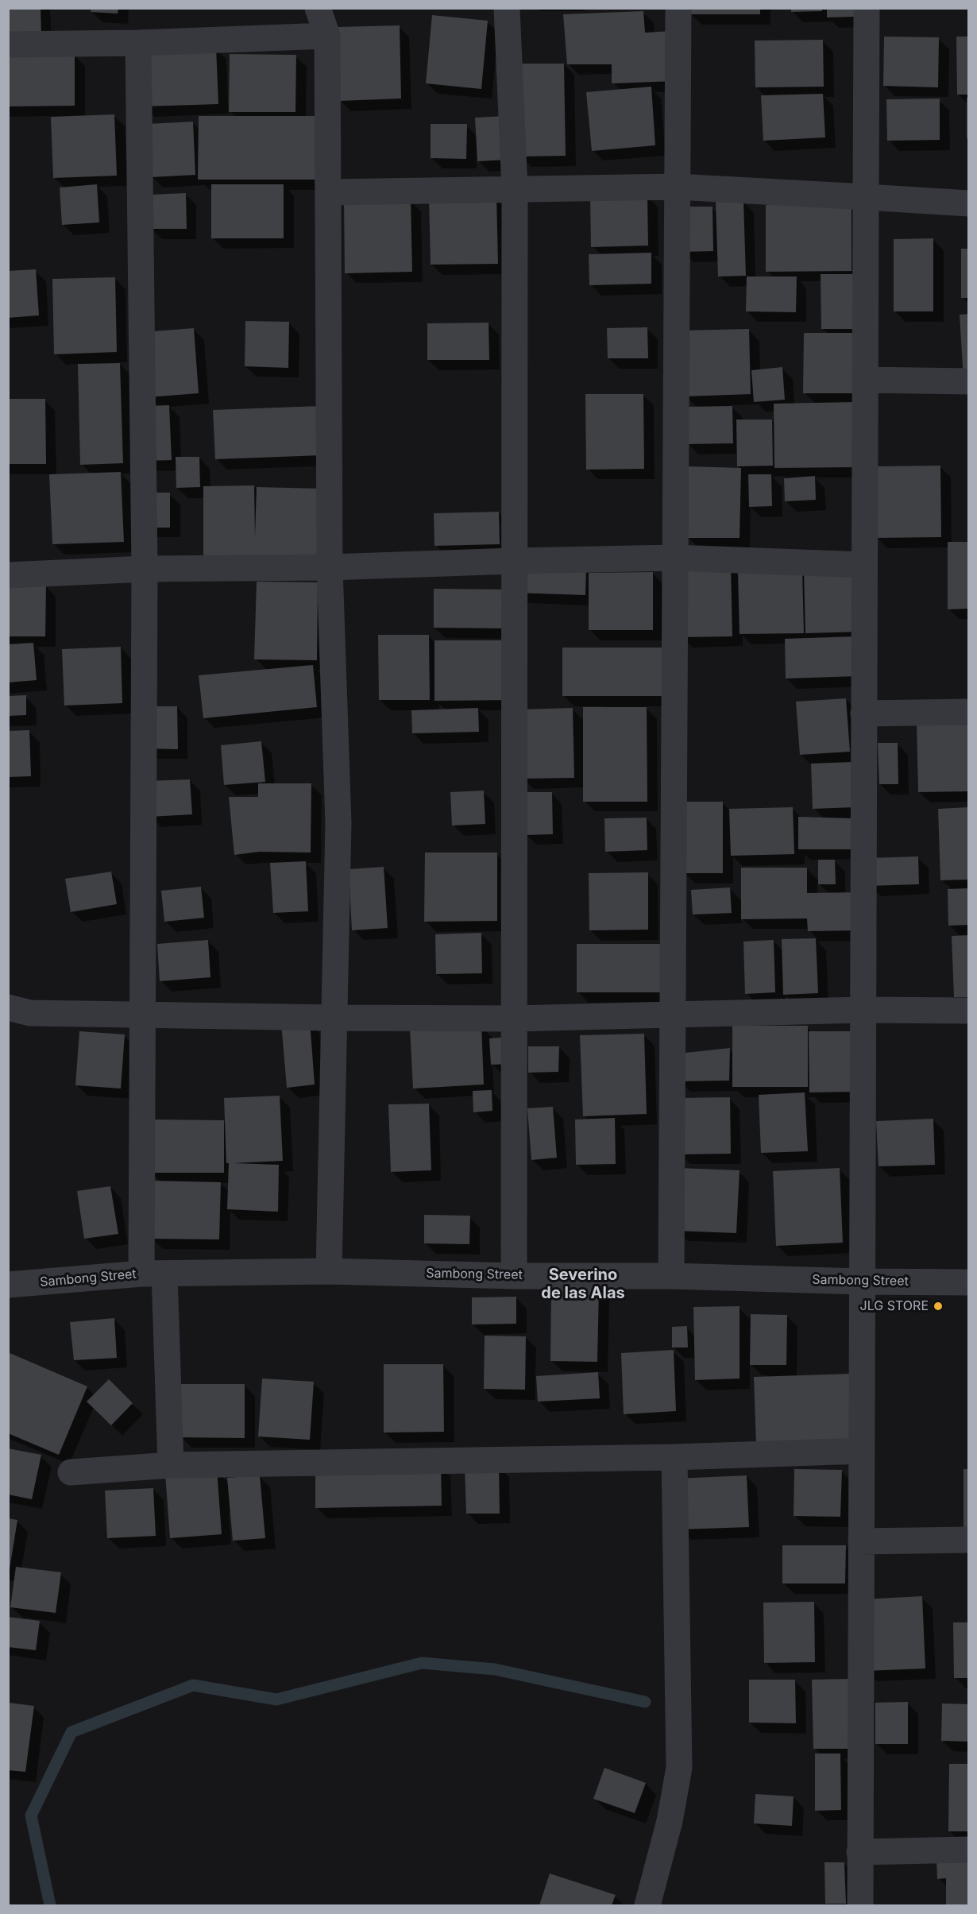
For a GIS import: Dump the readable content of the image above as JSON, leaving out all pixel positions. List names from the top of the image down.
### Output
{
  "streets": {
    "street": ["Sambong Street"]
  },
  "districts": ["Severino de las Alas"],
  "places": ["JLG STORE"]
}
